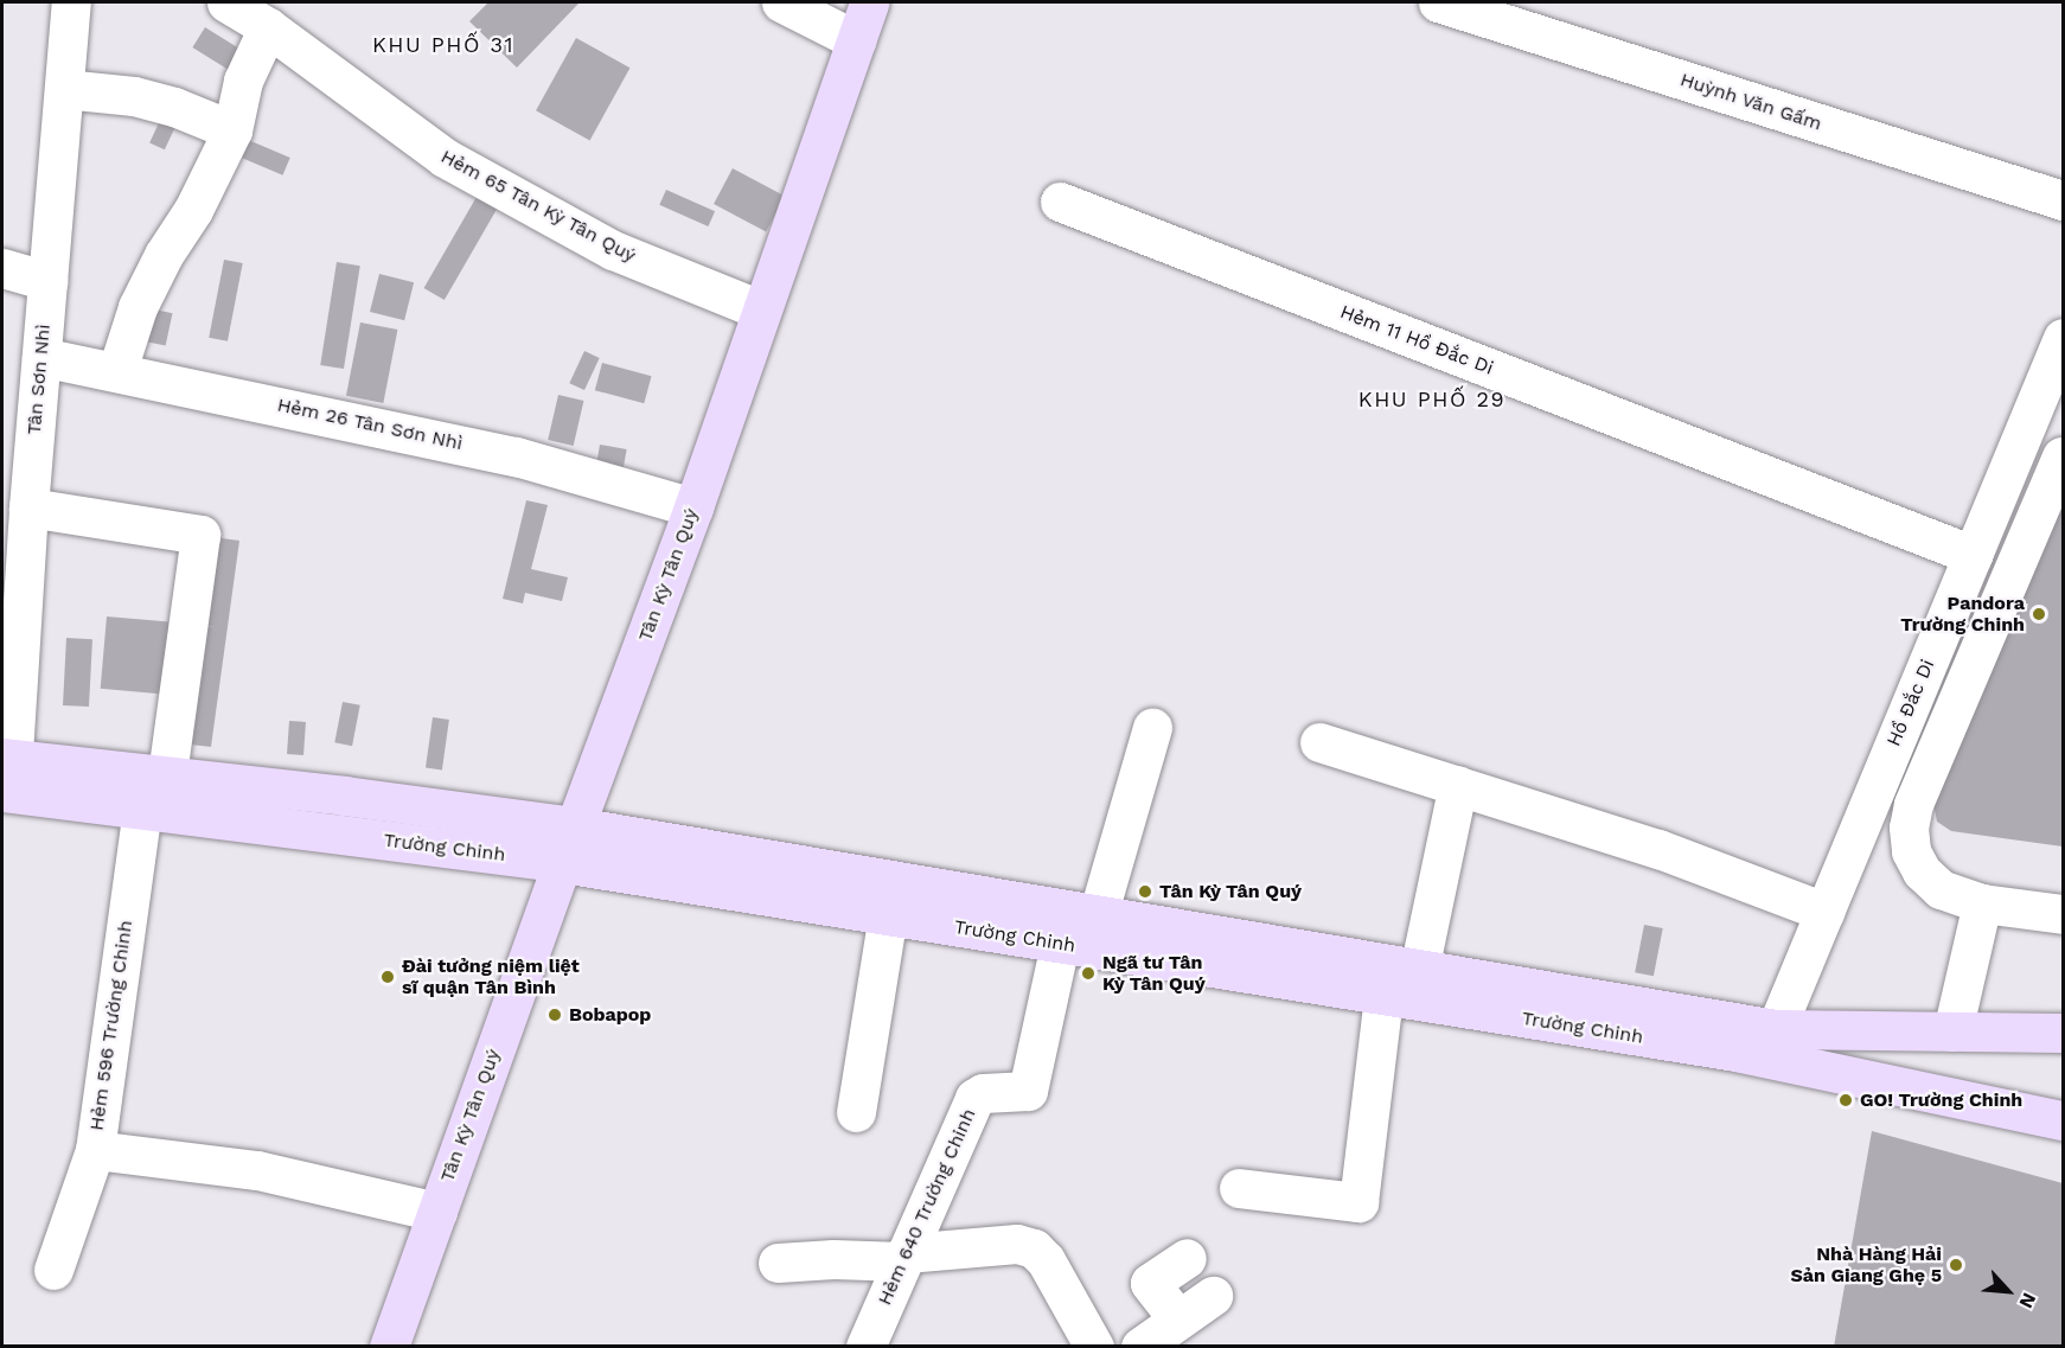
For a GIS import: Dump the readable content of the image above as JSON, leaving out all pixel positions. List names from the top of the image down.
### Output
{
  "streets": {
    "main road": ["Tân Kỳ Tân Quý", "Trường Chinh"],
    "street": [
      "Huỳnh Văn Gấm",
      "Hẻm 65 Tân Kỳ Tân Quý",
      "Hẻm 11 Hồ Đắc Di",
      "Tân Sơn Nhì",
      "Hẻm 26 Tân Sơn Nhì",
      "Hồ Đắc Di",
      "Hẻm 596 Trường Chinh",
      "Hẻm 640 Trường Chinh"
    ]
  },
  "crossings": [
    ["Hẻm 65 Tân Kỳ Tân Quý", "Tân Kỳ Tân Quý"],
    ["Hẻm 11 Hồ Đắc Di", "Hồ Đắc Di"],
    ["Tân Sơn Nhì", "Hẻm 26 Tân Sơn Nhì"],
    ["Tân Sơn Nhì", "Trường Chinh"],
    ["Hẻm 26 Tân Sơn Nhì", "Tân Kỳ Tân Quý"],
    ["Tân Kỳ Tân Quý", "Trường Chinh"],
    ["Tân Kỳ Tân Quý", "Hẻm 596 Trường Chinh"],
    ["Hồ Đắc Di", "Trường Chinh"],
    ["Trường Chinh", "Hẻm 596 Trường Chinh"],
    ["Trường Chinh", "Hẻm 640 Trường Chinh"]
  ],
  "districts": ["KHU PHỐ 31", "KHU PHỐ 29"],
  "places": [
    "Pandora Trường Chinh",
    "Tân Kỳ Tân Quý",
    "Ngã tư Tân Kỳ Tân Quý",
    "Đài tưởng niệm liệt sĩ quận Tân Bình",
    "Bobapop",
    "GO! Trường Chinh",
    "Nhà Hàng Hải Sản Giang Ghẹ 5"
  ],
  "north": "bottom right"
}
